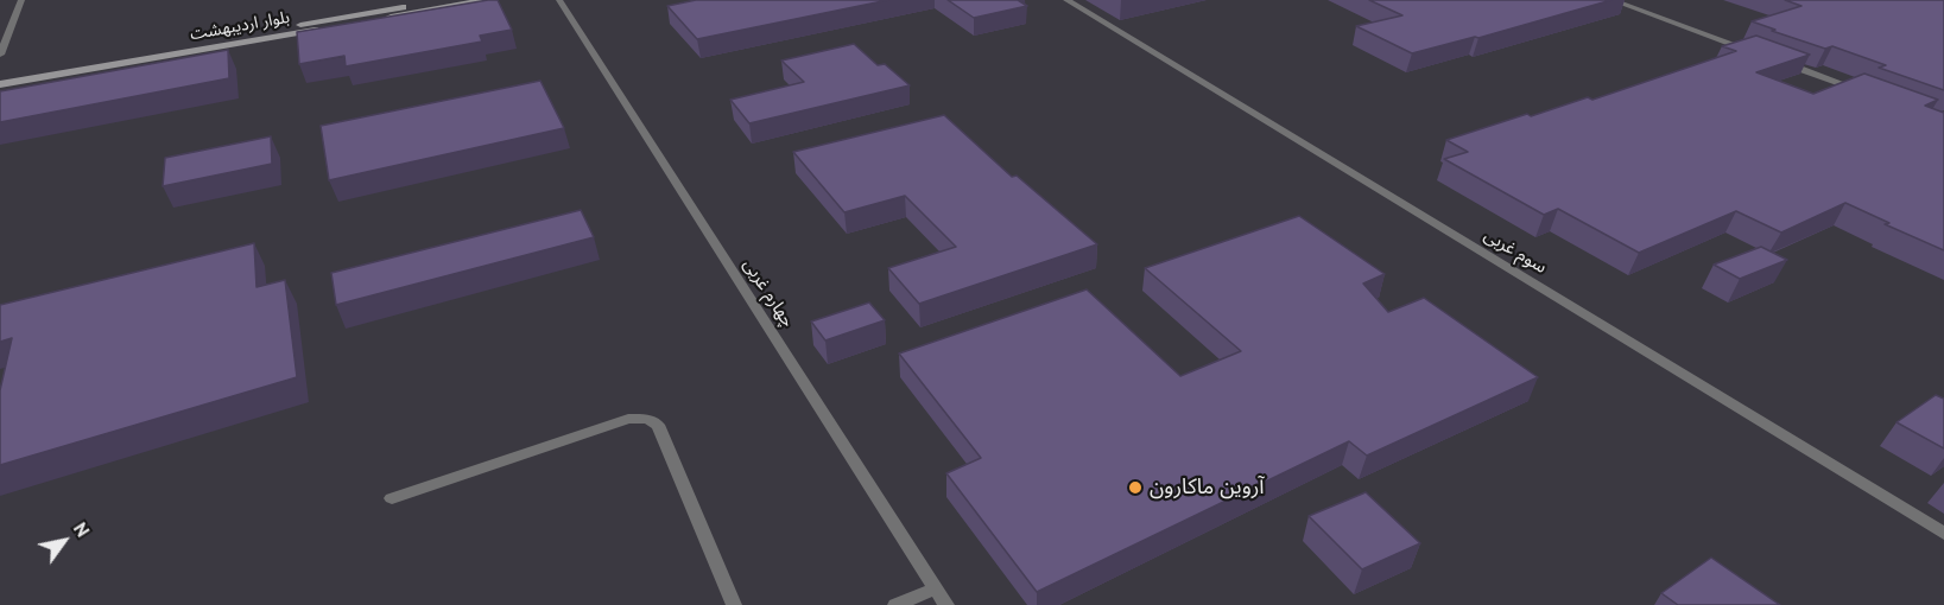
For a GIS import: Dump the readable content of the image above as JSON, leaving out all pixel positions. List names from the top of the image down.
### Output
{
  "streets": {
    "street": ["بلوار اردیبهشت"],
    "lane": ["سوم غربی", "چهارم غربی"]
  },
  "places": ["آروین ماکارون"],
  "north": "top right"
}
